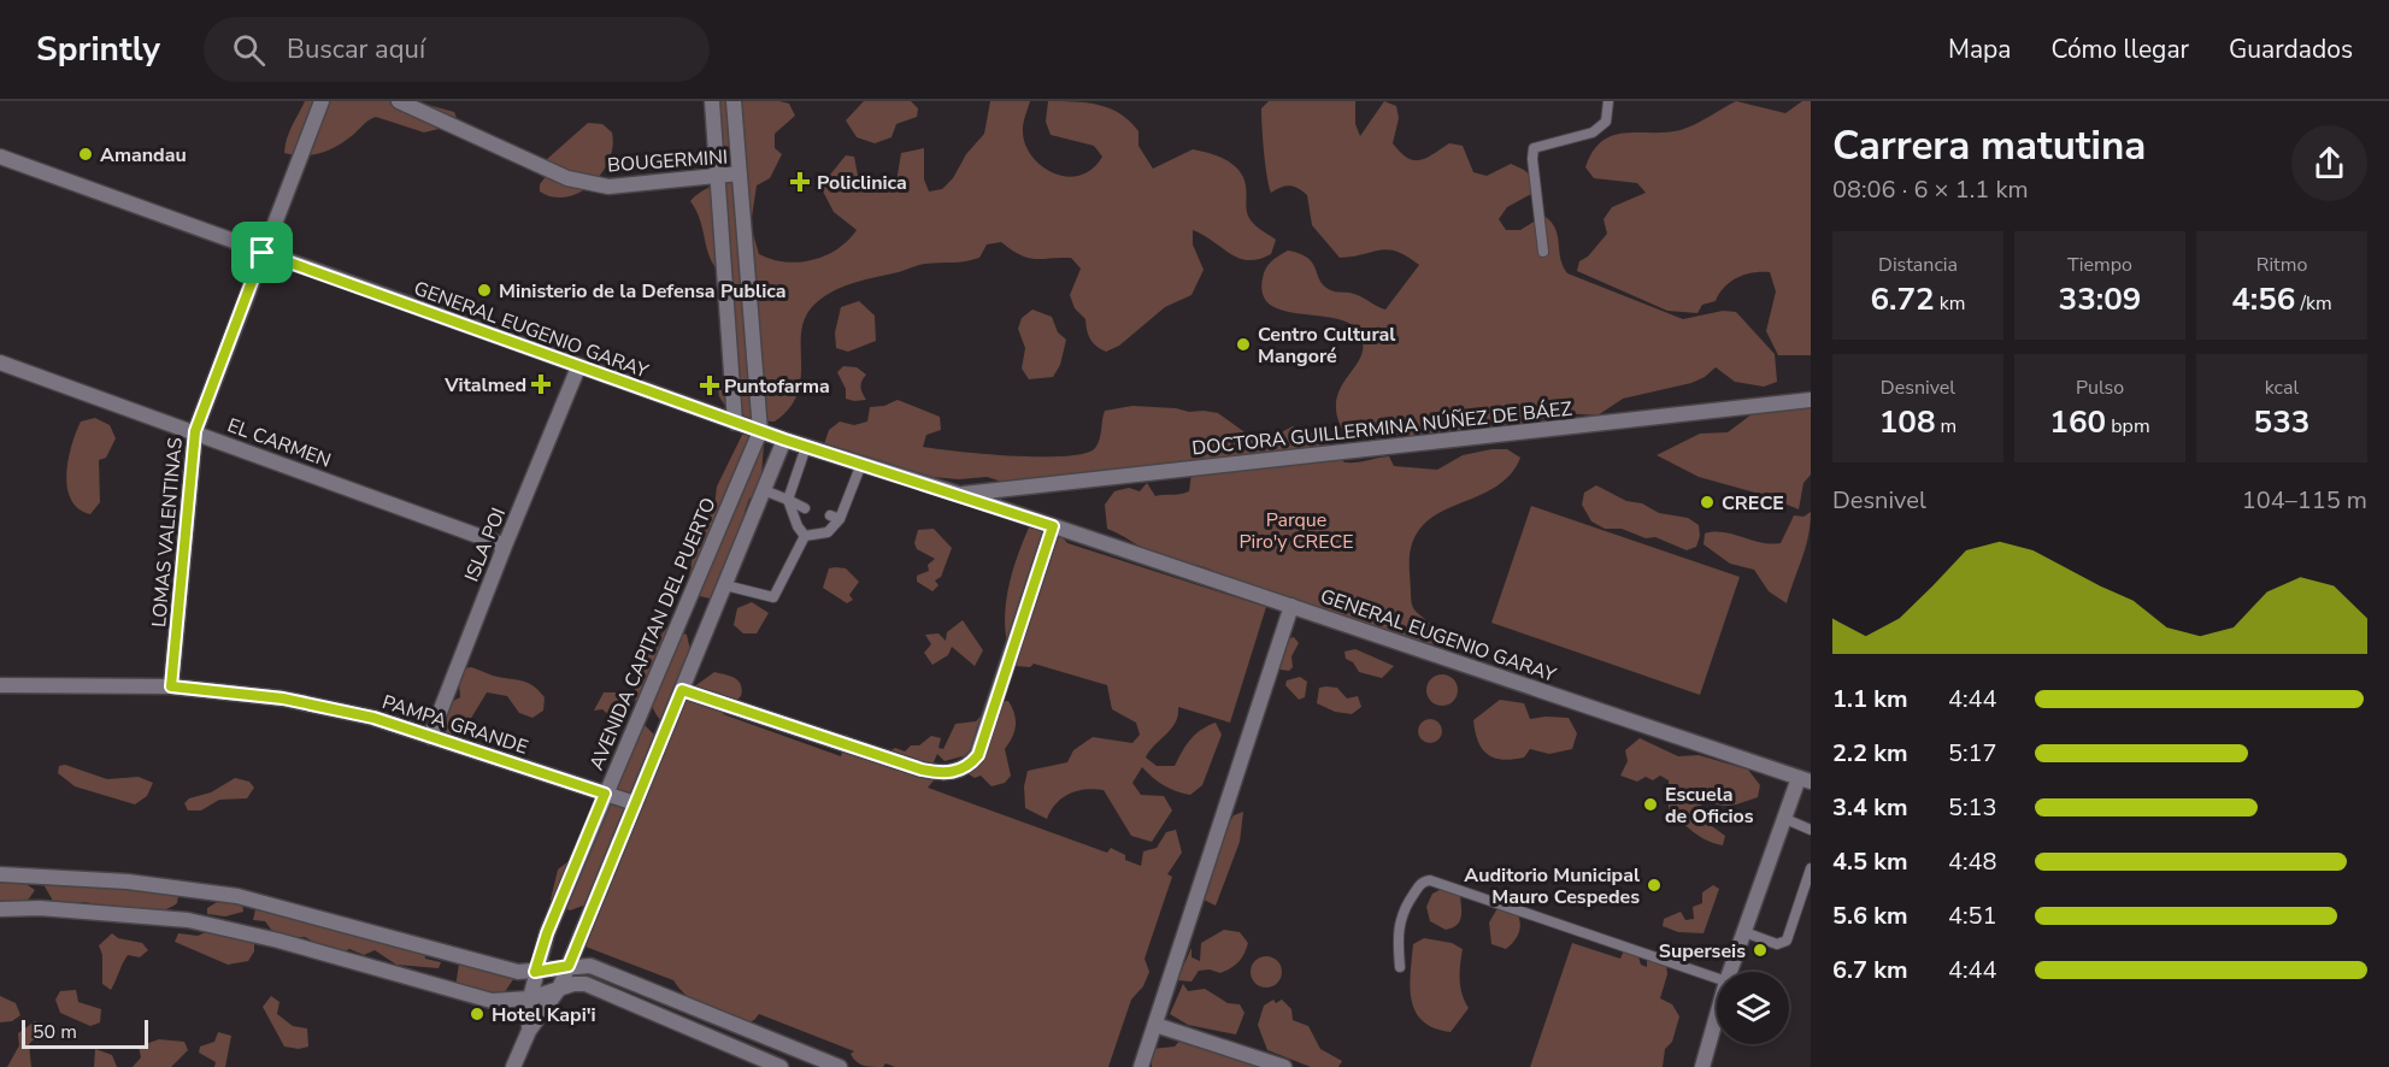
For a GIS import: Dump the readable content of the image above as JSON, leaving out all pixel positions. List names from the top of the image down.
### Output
{
  "streets": {
    "street": [
      "BOUGERMINI",
      "GENERAL EUGENIO GARAY",
      "DOCTORA GUILLERMINA NÚÑEZ DE BÁEZ",
      "EL CARMEN",
      "LOMAS VALENTINAS",
      "ISLA POI",
      "AVENIDA CAPITAN DEL PUERTO",
      "PAMPA GRANDE"
    ]
  },
  "crossings": [
    ["GENERAL EUGENIO GARAY", "DOCTORA GUILLERMINA NÚÑEZ DE BÁEZ"],
    ["GENERAL EUGENIO GARAY", "LOMAS VALENTINAS"],
    ["GENERAL EUGENIO GARAY", "ISLA POI"],
    ["GENERAL EUGENIO GARAY", "AVENIDA CAPITAN DEL PUERTO"],
    ["EL CARMEN", "LOMAS VALENTINAS"],
    ["EL CARMEN", "ISLA POI"],
    ["LOMAS VALENTINAS", "PAMPA GRANDE"],
    ["ISLA POI", "PAMPA GRANDE"],
    ["AVENIDA CAPITAN DEL PUERTO", "PAMPA GRANDE"]
  ],
  "parks": ["Parque Piro'y CRECE"],
  "places": {
    "other": [
      "Amandau",
      "Ministerio de la Defensa Publica",
      "Centro Cultural Mangoré",
      "CRECE",
      "Escuela de Oficios",
      "Auditorio Municipal Mauro Cespedes",
      "Superseis",
      "Hotel Kapi'i"
    ],
    "health": ["Policlinica", "Vitalmed", "Puntofarma"]
  },
  "scale_bar": "50 m",
  "page": {
    "header": "Sprintly",
    "search": "Buscar aquí",
    "nav": ["Mapa", "Cómo llegar", "Guardados"],
    "heading": ["Carrera matutina", "08:06 · 6 × 1.1 km"],
    "stats": [
      ["Distancia", "6.72 km"],
      ["Tiempo", "33:09"],
      ["Ritmo", "4:56 /km"],
      ["Desnivel", "108 m"],
      ["Pulso", "160 bpm"],
      ["kcal", "533"]
    ],
    "chart": ["Desnivel", "104–115 m"],
    "list": [
      {
        "name": "1.1 km",
        "note": "4:44"
      },
      {
        "name": "2.2 km",
        "note": "5:17"
      },
      {
        "name": "3.4 km",
        "note": "5:13"
      },
      {
        "name": "4.5 km",
        "note": "4:48"
      },
      {
        "name": "5.6 km",
        "note": "4:51"
      },
      {
        "name": "6.7 km",
        "note": "4:44"
      }
    ],
    "scale": "50 m"
  }
}
